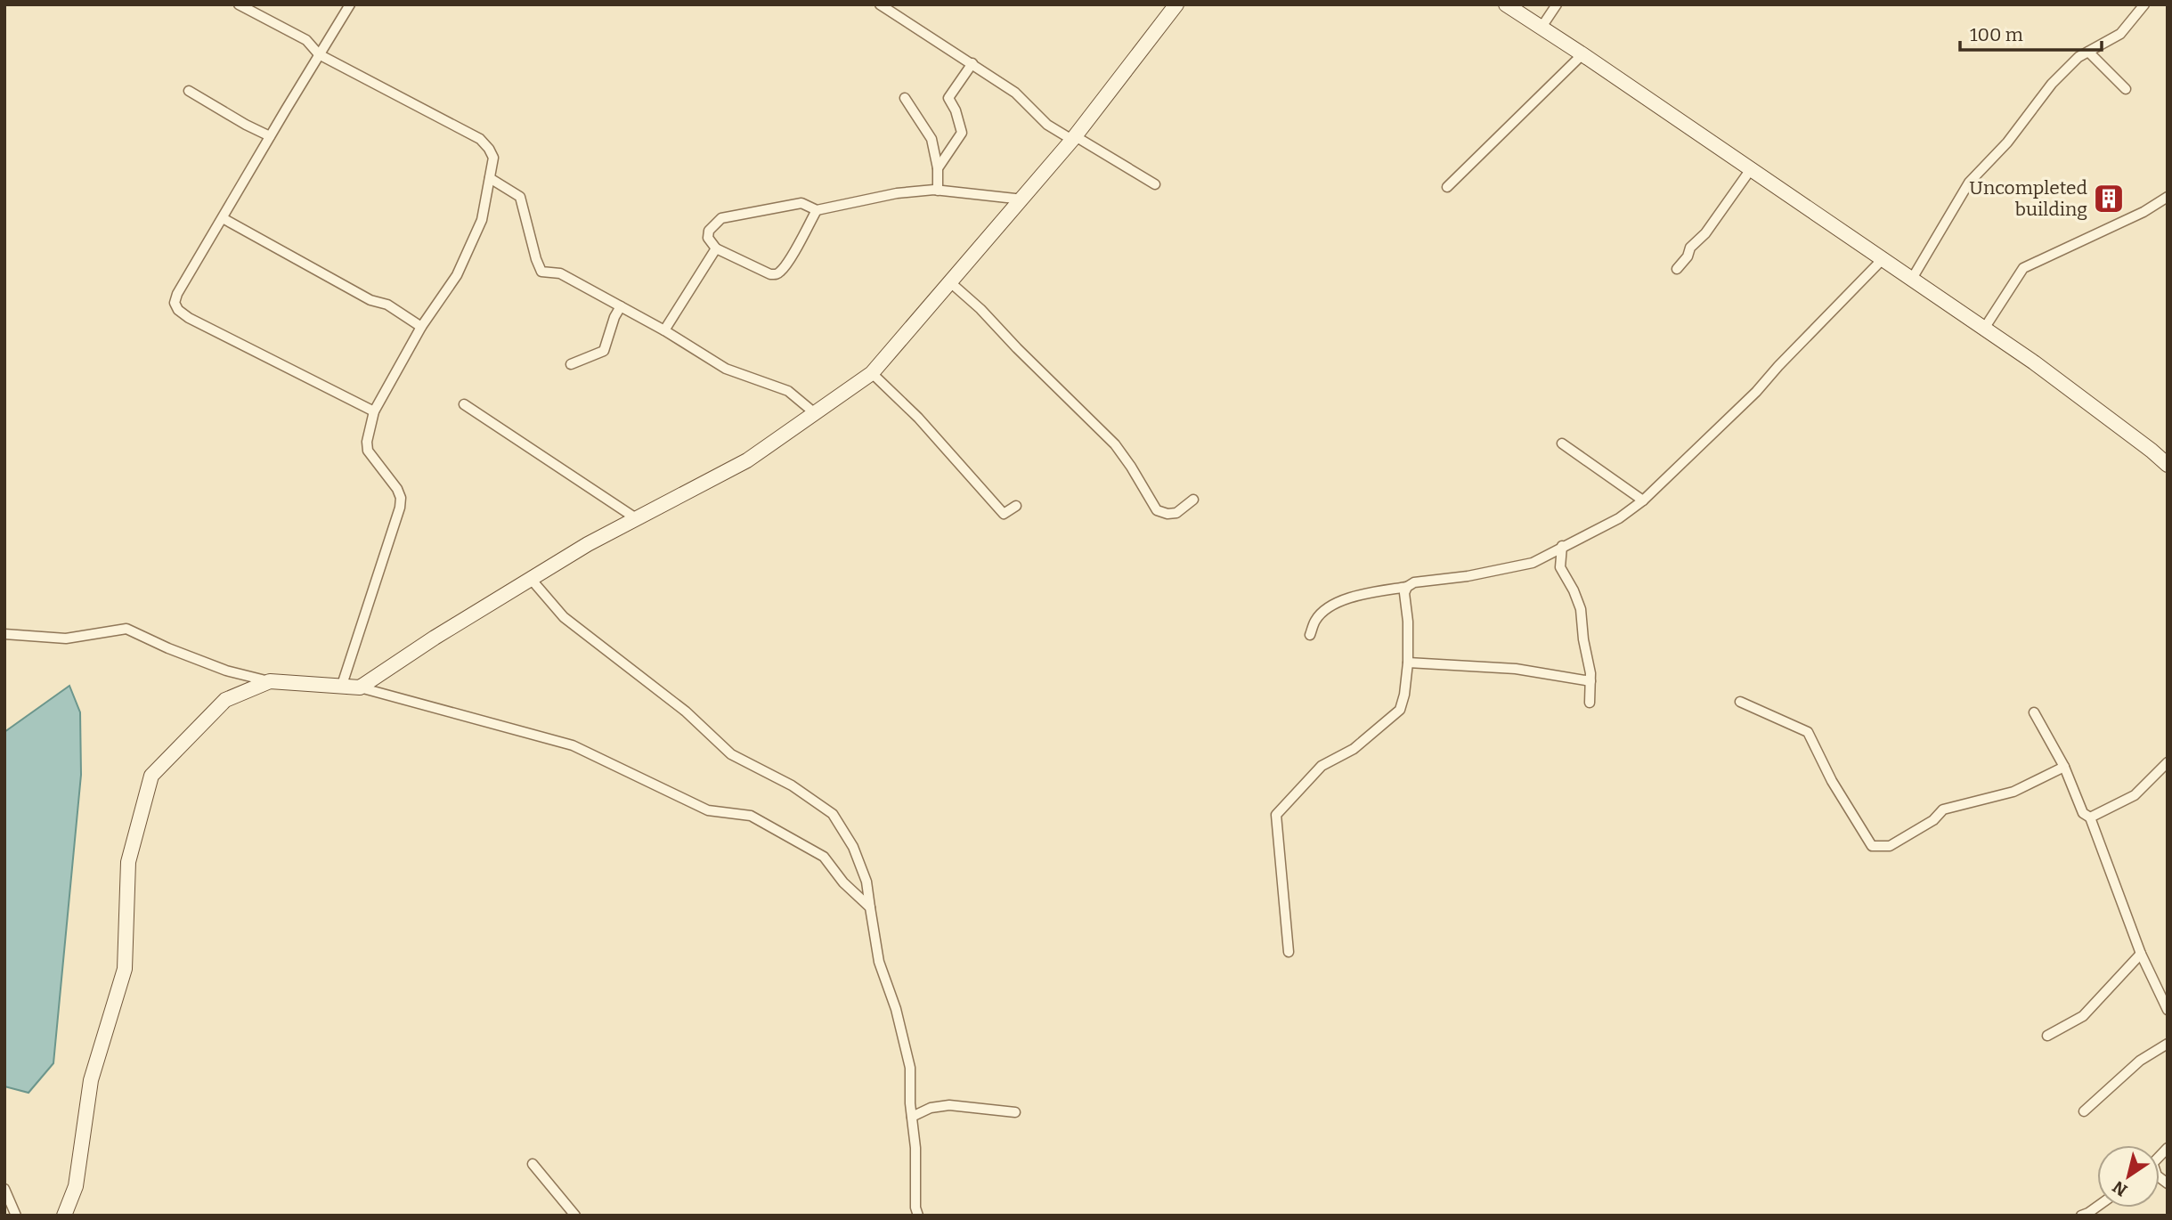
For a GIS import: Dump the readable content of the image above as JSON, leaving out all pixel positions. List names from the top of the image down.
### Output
{
  "places": {
    "building": ["Uncompleted building"]
  },
  "scale_bar": "100 m",
  "north": "bottom left"
}
